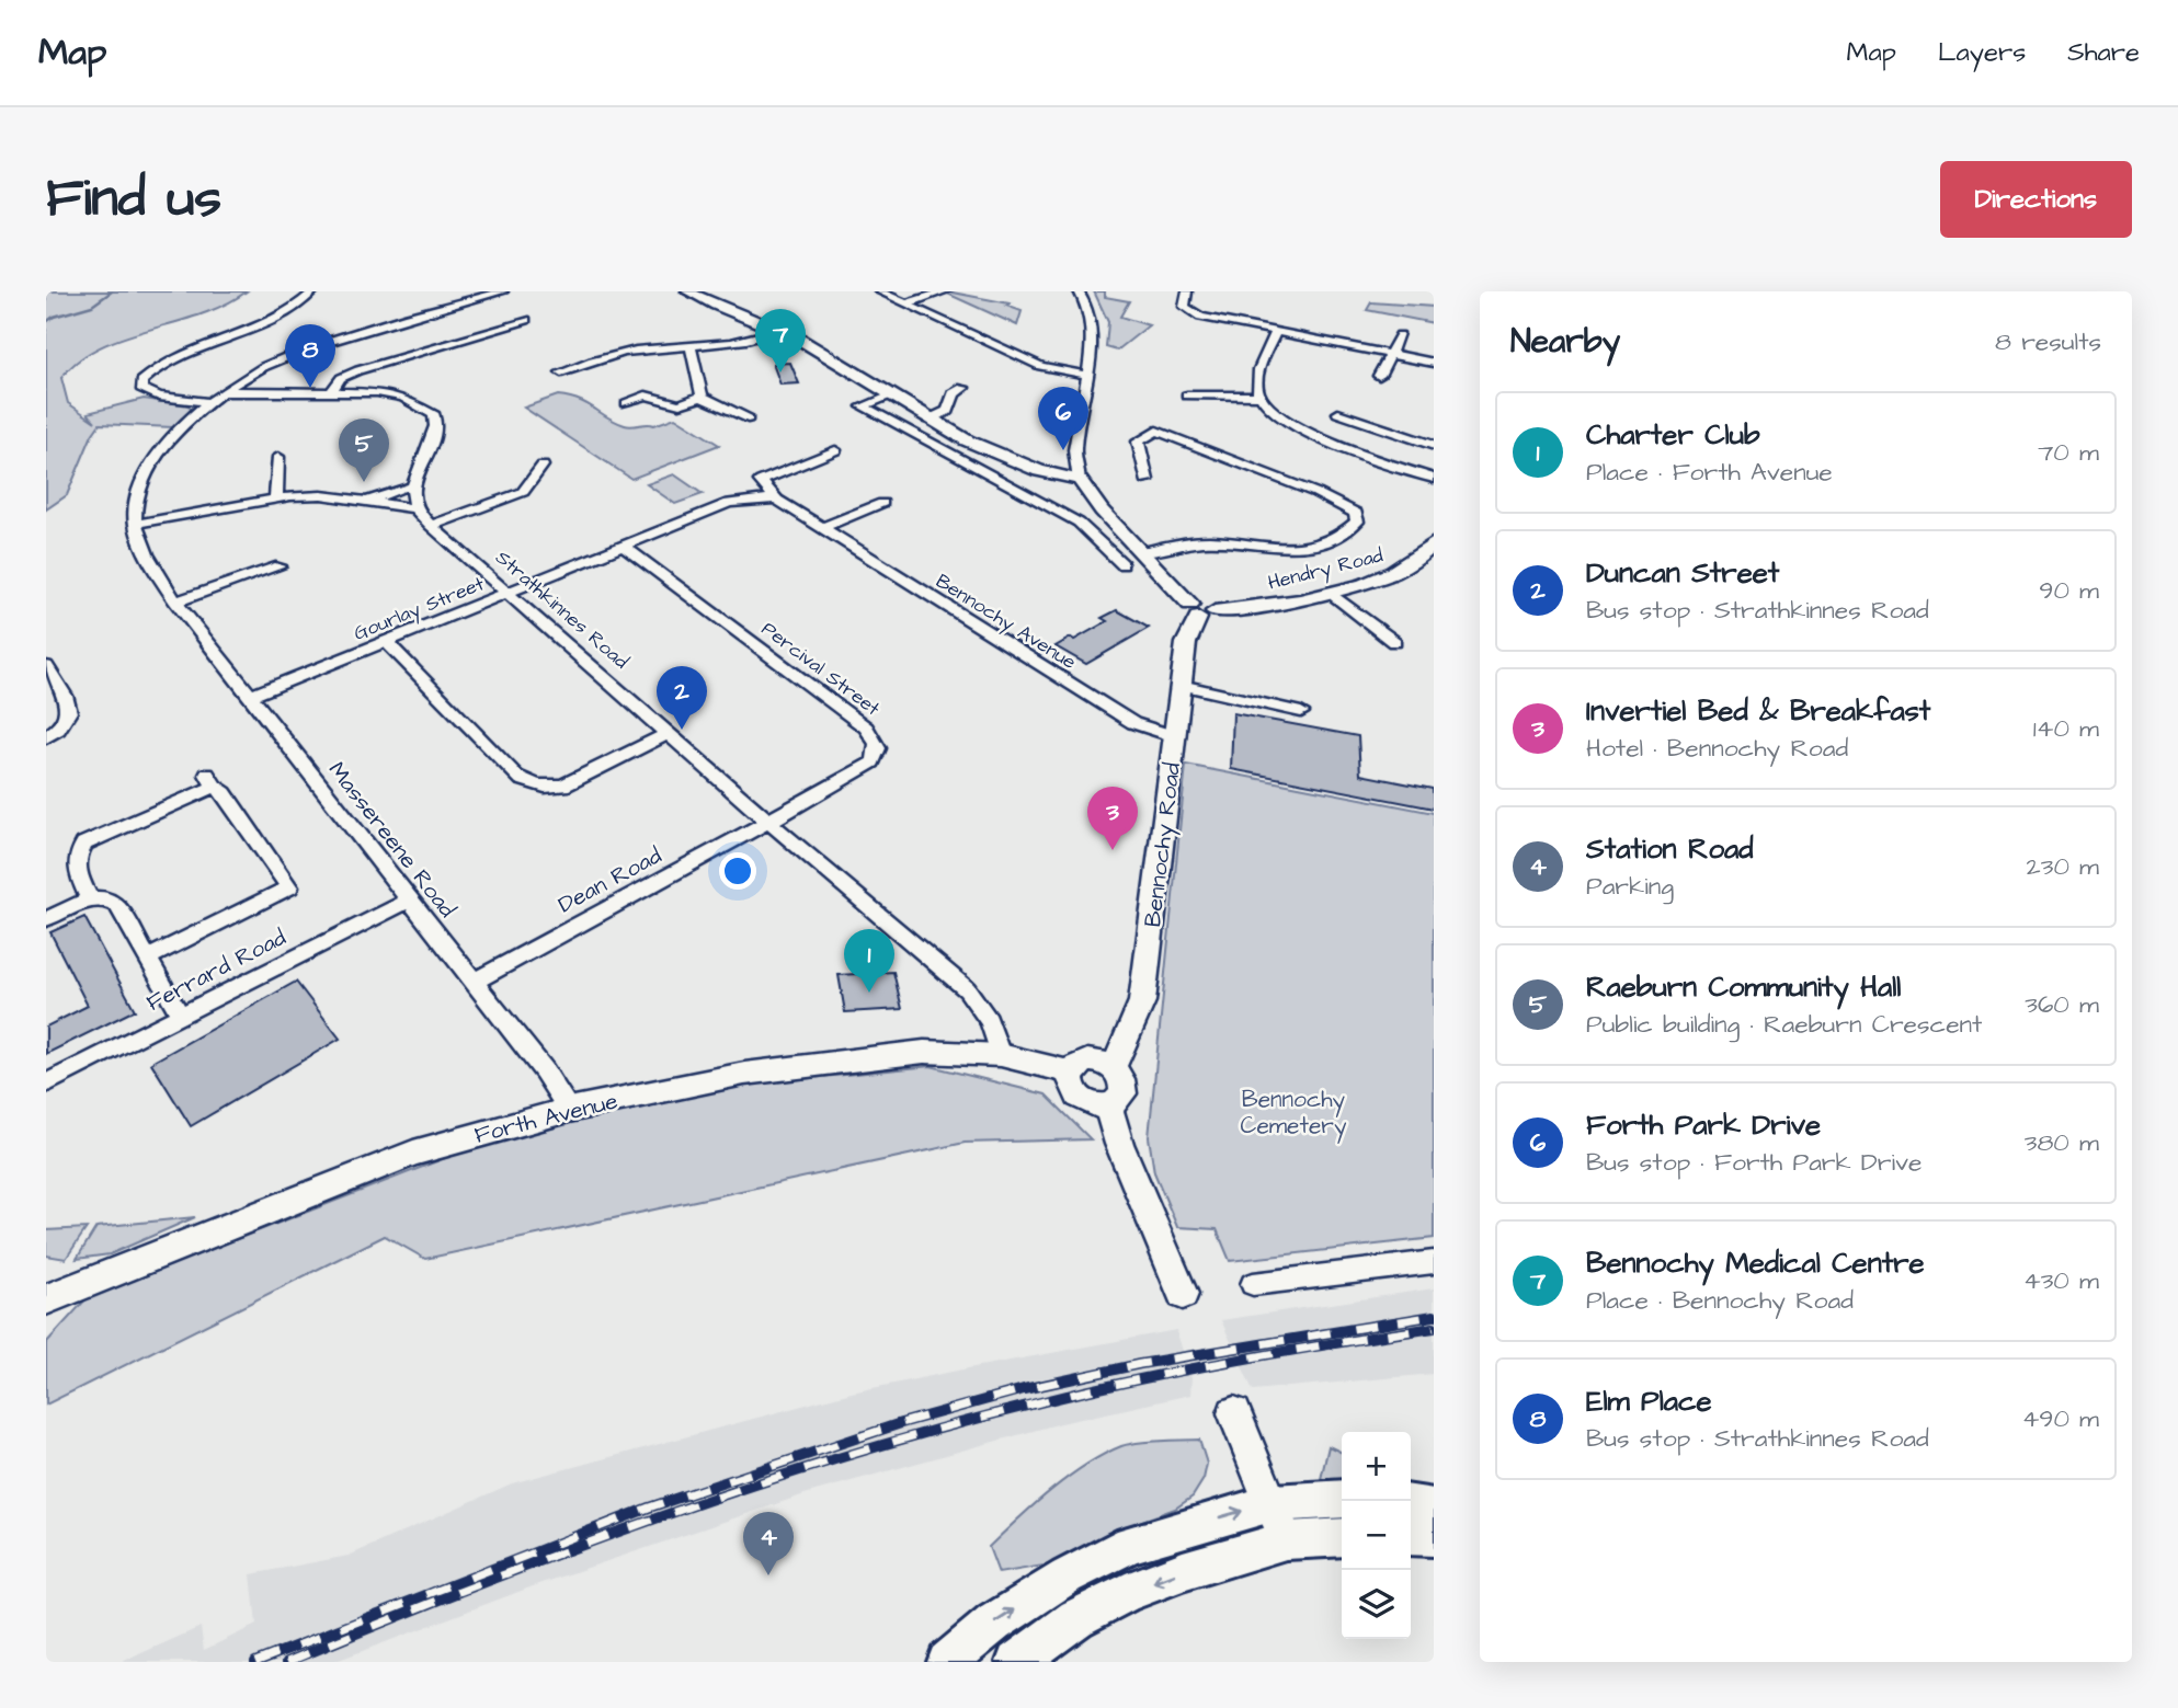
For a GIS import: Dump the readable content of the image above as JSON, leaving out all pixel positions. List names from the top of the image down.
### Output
{
  "streets": {
    "street": [
      "Hendry Road",
      "Gourlay Street",
      "Strathkinnes Road",
      "Bennochy Avenue",
      "Percival Street",
      "Massereene Road",
      "Bennochy Road",
      "Dean Road",
      "Ferrard Road",
      "Forth Avenue"
    ]
  },
  "crossings": [
    ["Hendry Road", "Bennochy Road"],
    ["Gourlay Street", "Strathkinnes Road"],
    ["Gourlay Street", "Bennochy Avenue"],
    ["Gourlay Street", "Percival Street"],
    ["Gourlay Street", "Massereene Road"],
    ["Strathkinnes Road", "Percival Street"],
    ["Strathkinnes Road", "Dean Road"],
    ["Strathkinnes Road", "Forth Avenue"],
    ["Bennochy Avenue", "Bennochy Road"],
    ["Percival Street", "Dean Road"],
    ["Massereene Road", "Dean Road"],
    ["Massereene Road", "Ferrard Road"],
    ["Massereene Road", "Forth Avenue"],
    ["Bennochy Road", "Forth Avenue"]
  ],
  "parks": ["Bennochy Cemetery"],
  "page": {
    "header": "Map",
    "nav": ["Map", "Layers", "Share"],
    "buttons": "Directions",
    "title": "Find us",
    "heading": ["Nearby", "8 results"],
    "pins": [
      "7",
      "8",
      "6",
      "5",
      "2",
      "3",
      "1",
      "4"
    ],
    "list": [
      {
        "mark": "1",
        "name": "Charter Club",
        "note": "Place · Forth Avenue",
        "value": "70 m"
      },
      {
        "mark": "2",
        "name": "Duncan Street",
        "note": "Bus stop · Strathkinnes Road",
        "value": "90 m"
      },
      {
        "mark": "3",
        "name": "Invertiel Bed & Breakfast",
        "note": "Hotel · Bennochy Road",
        "value": "140 m"
      },
      {
        "mark": "4",
        "name": "Station Road",
        "note": "Parking",
        "value": "230 m"
      },
      {
        "mark": "5",
        "name": "Raeburn Community Hall",
        "note": "Public building · Raeburn Crescent",
        "value": "360 m"
      },
      {
        "mark": "6",
        "name": "Forth Park Drive",
        "note": "Bus stop · Forth Park Drive",
        "value": "380 m"
      },
      {
        "mark": "7",
        "name": "Bennochy Medical Centre",
        "note": "Place · Bennochy Road",
        "value": "430 m"
      },
      {
        "mark": "8",
        "name": "Elm Place",
        "note": "Bus stop · Strathkinnes Road",
        "value": "490 m"
      }
    ],
    "map_buttons": ["+", "−"]
  }
}
